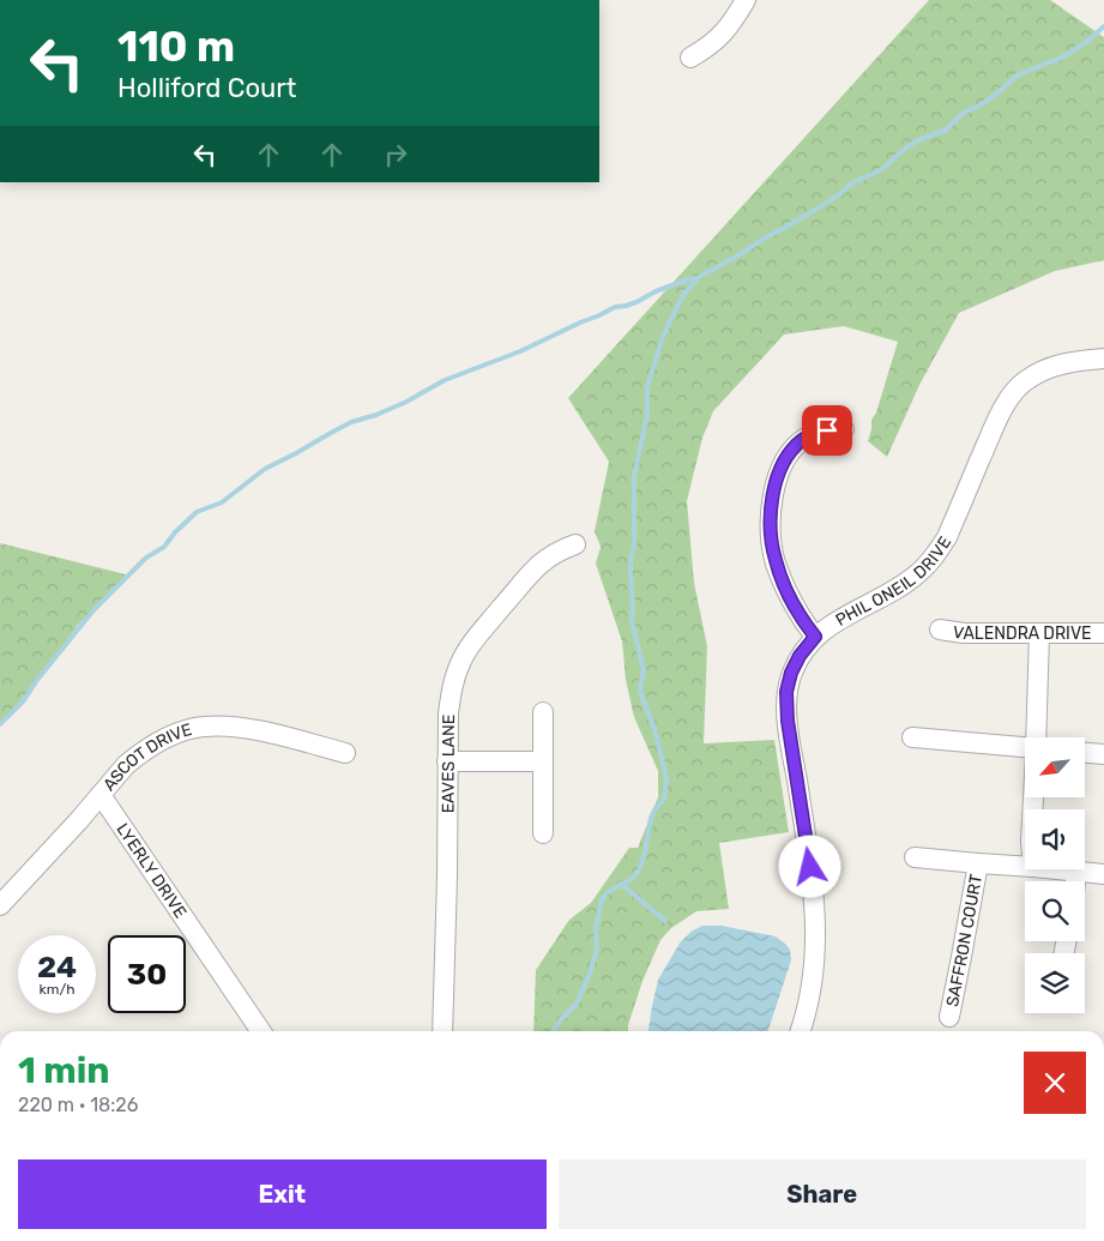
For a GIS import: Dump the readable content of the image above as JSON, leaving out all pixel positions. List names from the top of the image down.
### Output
{
  "streets": {
    "street": [
      "PHIL ONEIL DRIVE",
      "VALENDRA DRIVE",
      "ASCOT DRIVE",
      "EAVES LANE",
      "LYERLY DRIVE",
      "SAFFRON COURT"
    ]
  },
  "crossings": [
    ["ASCOT DRIVE", "LYERLY DRIVE"]
  ],
  "north": "bottom left",
  "page": {
    "turn": ["110 m", "Holliford Court"],
    "speed": "24 km/h",
    "limit": "30",
    "heading": ["1 min", "220 m · 18:26"],
    "buttons": ["Exit", "Share"]
  }
}
